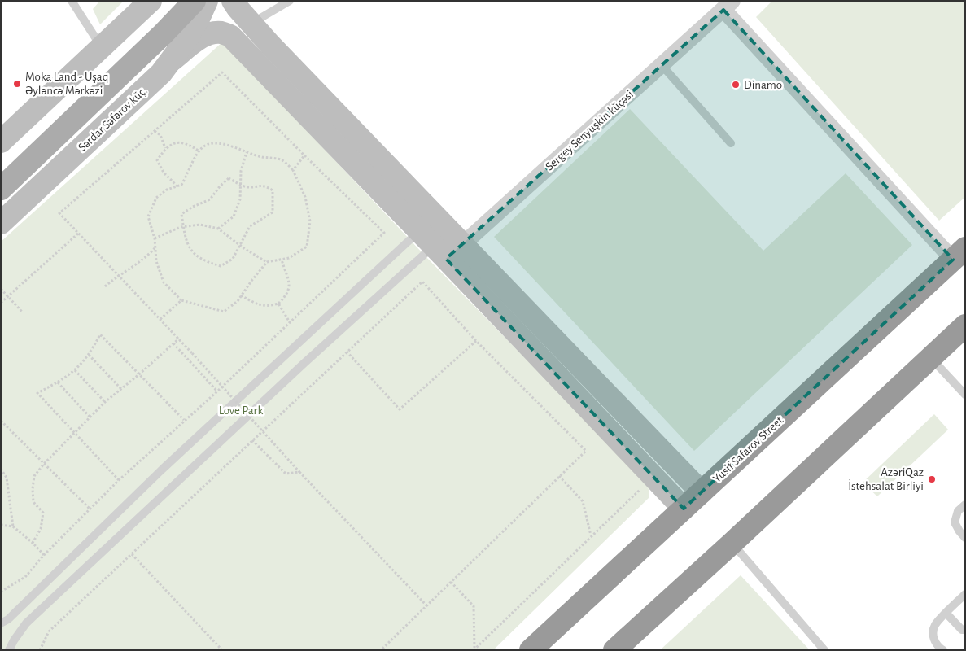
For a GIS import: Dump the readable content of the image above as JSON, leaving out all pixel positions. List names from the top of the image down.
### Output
{
  "streets": {
    "highway": ["Yusif Safarov Street"],
    "street": ["Sərdar Səfərov küç.", "Sergey Senyuşkin küçəsi"]
  },
  "parks": ["Love Park"],
  "places": ["Moka Land - Uşaq Əyləncə Mərkəzi", "Dinamo", "AzəriQaz İstehsalat Birliyi"]
}
